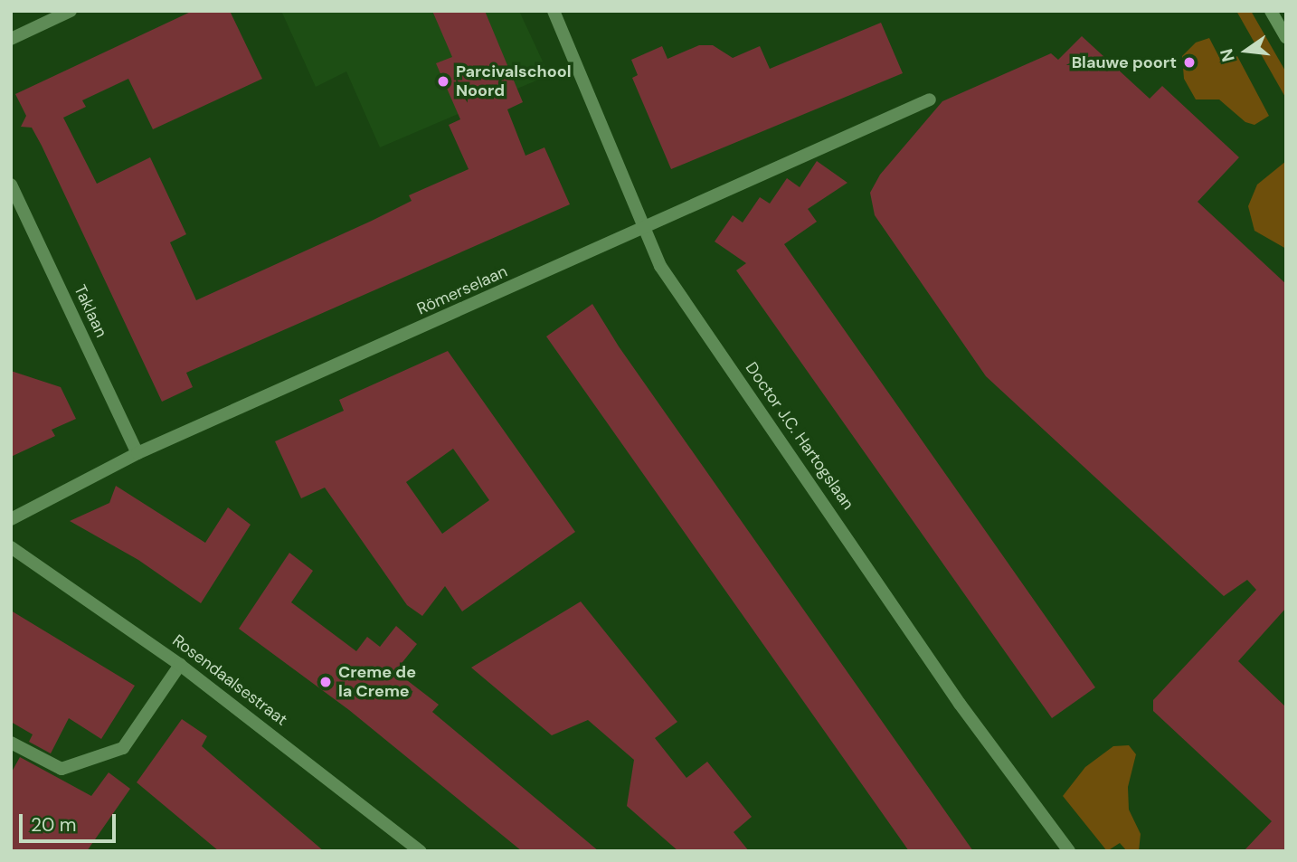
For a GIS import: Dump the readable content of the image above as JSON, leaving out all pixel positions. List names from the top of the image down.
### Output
{
  "streets": {
    "street": [
      "Römerselaan",
      "Taklaan",
      "Doctor J.C. Hartogslaan",
      "Rosendaalsestraat"
    ]
  },
  "crossings": [
    ["Römerselaan", "Taklaan"],
    ["Römerselaan", "Doctor J.C. Hartogslaan"]
  ],
  "places": ["Blauwe poort", "Parcivalschool Noord", "Creme de la Creme"],
  "scale_bar": "20 m",
  "north": "left"
}
